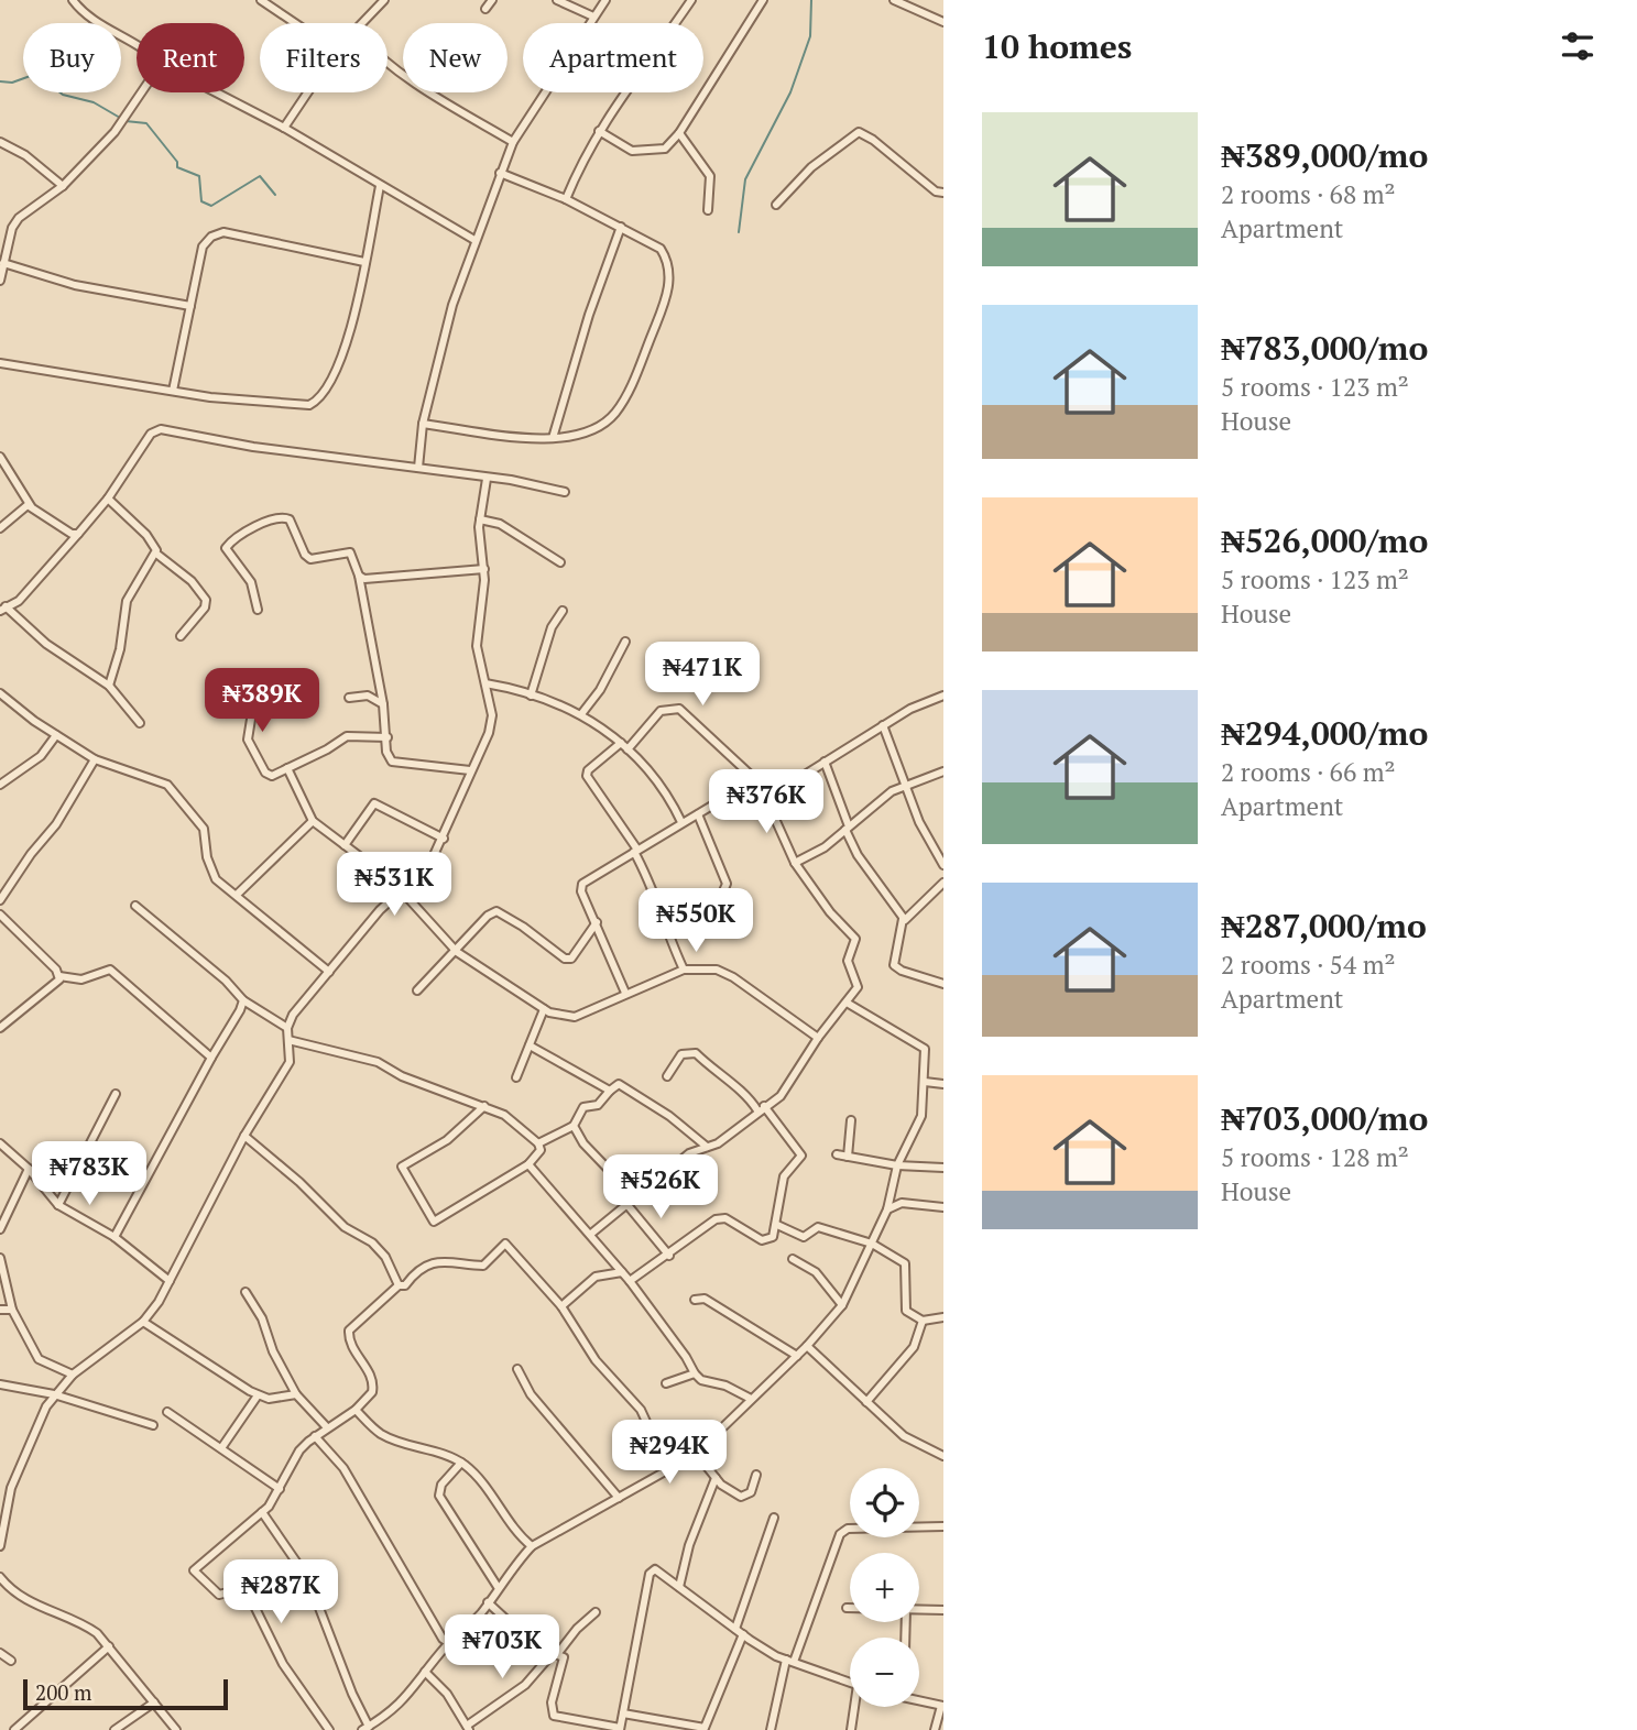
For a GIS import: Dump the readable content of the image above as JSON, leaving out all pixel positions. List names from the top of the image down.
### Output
{
  "scale_bar": "200 m",
  "page": {
    "heading": "10 homes",
    "chip": [
      "Buy",
      "Rent",
      "Filters",
      "New",
      "Apartment"
    ],
    "list": [
      {
        "name": "₦389,000/mo",
        "note": "2 rooms · 68 m² · Apartment"
      },
      {
        "name": "₦783,000/mo",
        "note": "5 rooms · 123 m² · House"
      },
      {
        "name": "₦526,000/mo",
        "note": "5 rooms · 123 m² · House"
      },
      {
        "name": "₦294,000/mo",
        "note": "2 rooms · 66 m² · Apartment"
      },
      {
        "name": "₦287,000/mo",
        "note": "2 rooms · 54 m² · Apartment"
      },
      {
        "name": "₦703,000/mo",
        "note": "5 rooms · 128 m² · House"
      }
    ],
    "price": [
      "₦471K",
      "₦389K",
      "₦376K",
      "₦531K",
      "₦550K",
      "₦783K",
      "₦526K",
      "₦294K",
      "₦287K",
      "₦703K"
    ],
    "map_buttons": ["+", "−"],
    "scale": "200 m"
  }
}
